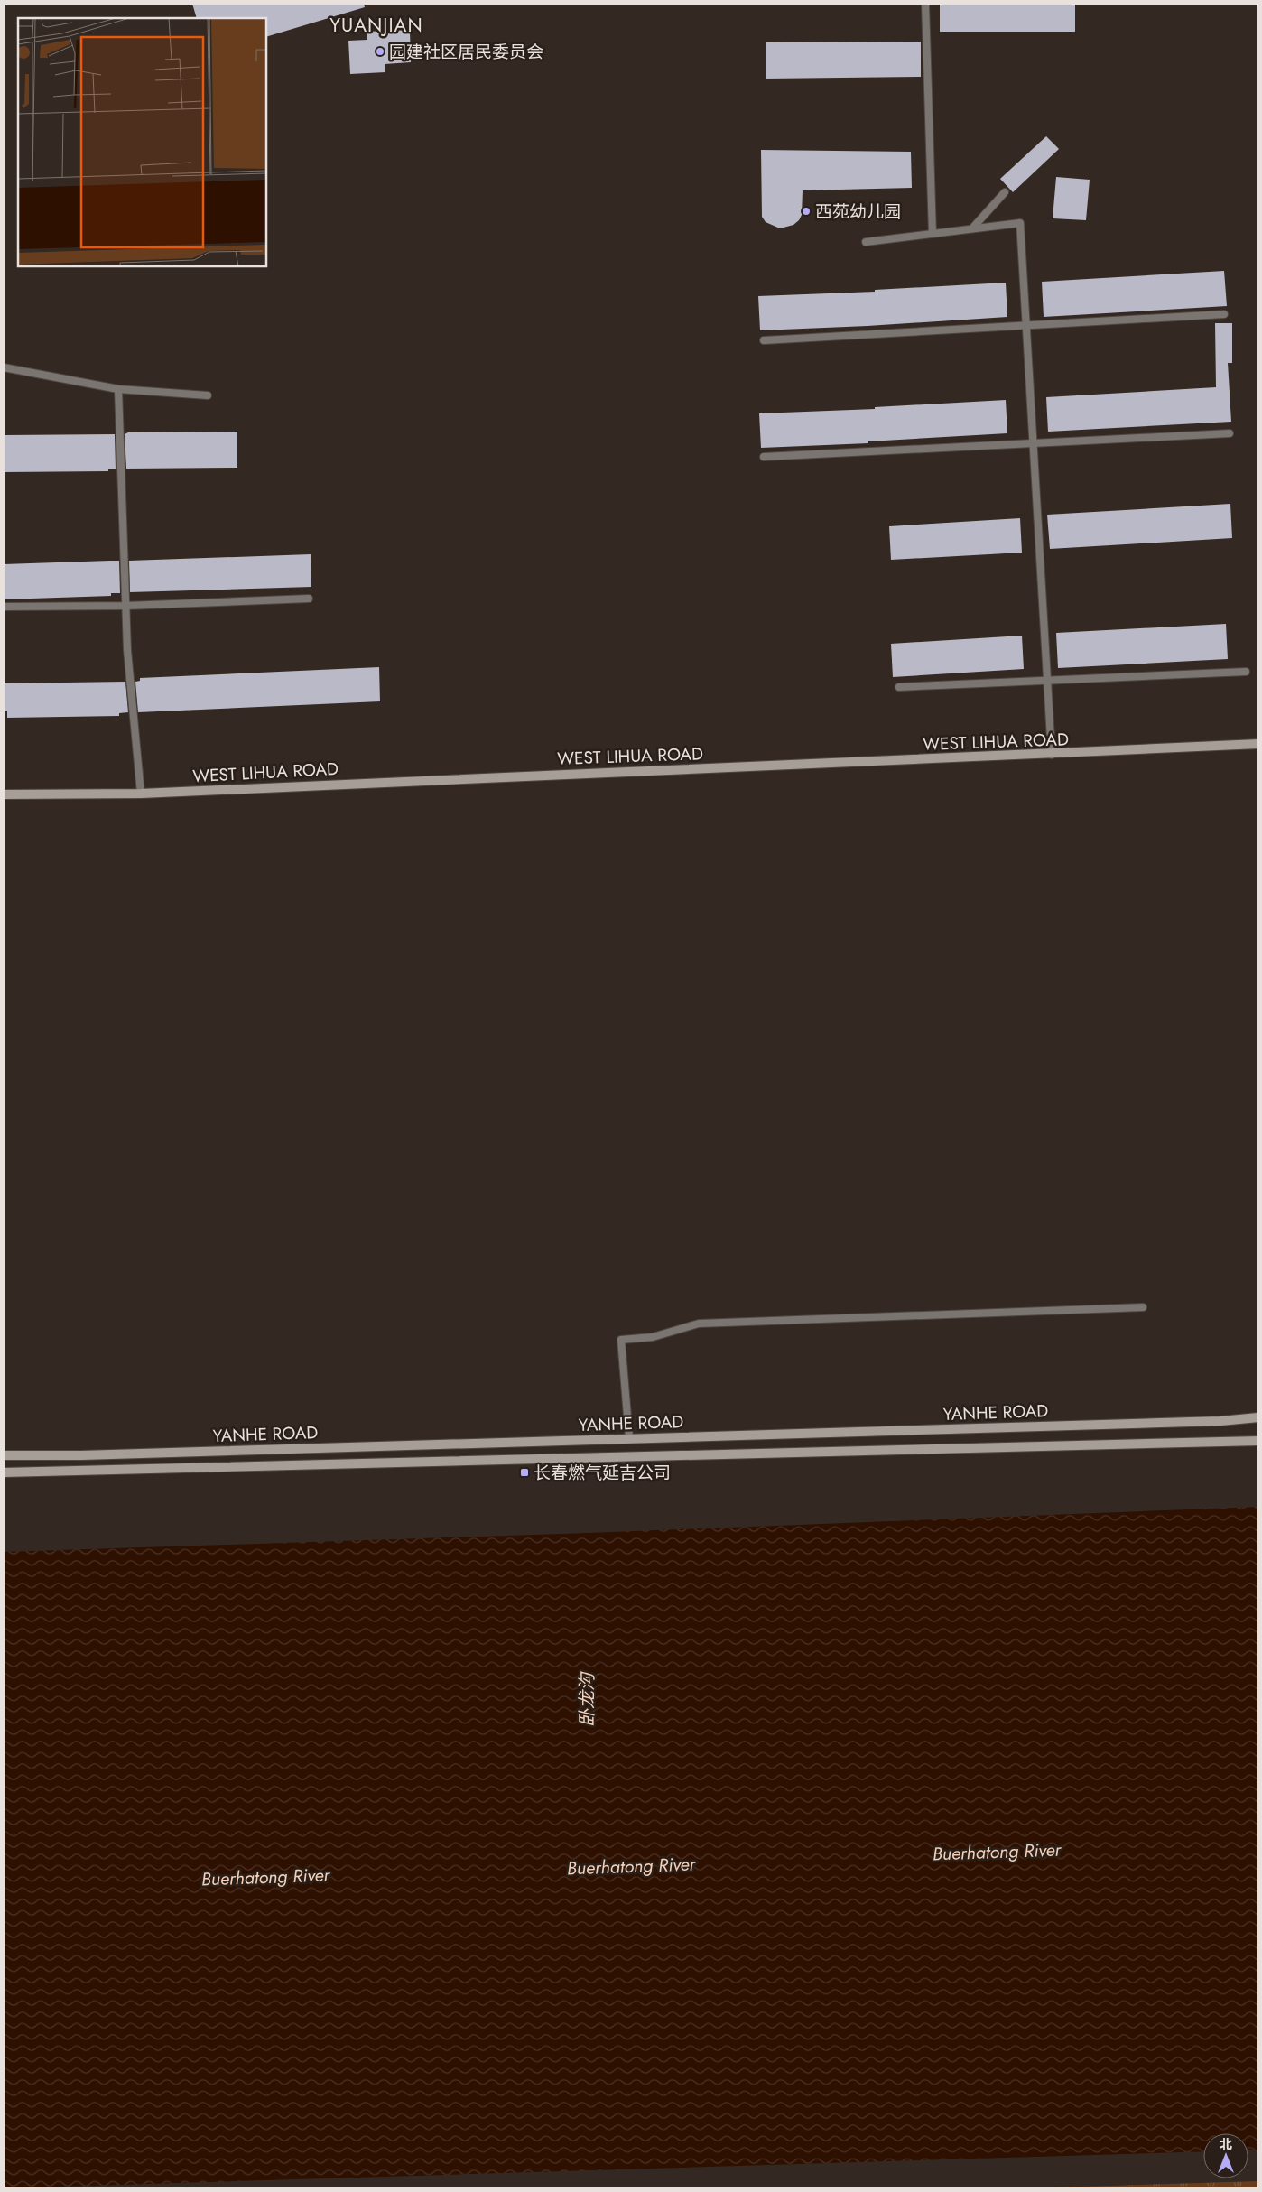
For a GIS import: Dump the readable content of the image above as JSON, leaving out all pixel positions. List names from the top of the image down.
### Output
{
  "streets": {
    "main road": ["WEST LIHUA ROAD", "YANHE ROAD"]
  },
  "districts": ["YUANJIAN"],
  "water": ["卧龙沟", "Buerhatong River"],
  "places": {
    "other": ["园建社区居民委员会", "西苑幼儿园"],
    "transit": ["长春燃气延吉公司"]
  },
  "north": "top"
}
